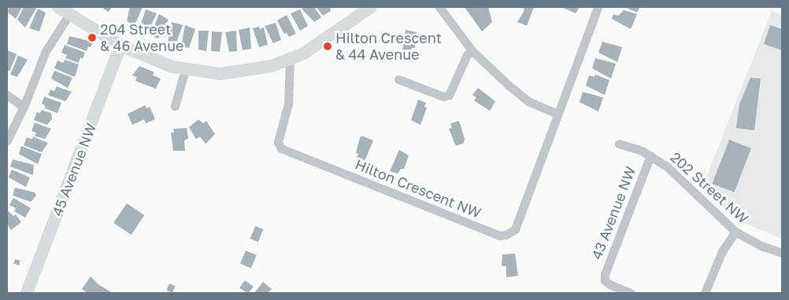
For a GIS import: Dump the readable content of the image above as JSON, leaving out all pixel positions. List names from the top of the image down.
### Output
{
  "streets": {
    "street": [
      "45 Avenue NW",
      "202 Street NW",
      "Hilton Crescent NW",
      "43 Avenue NW"
    ]
  },
  "crossings": [
    ["202 Street NW", "43 Avenue NW"]
  ],
  "places": ["204 Street & 46 Avenue", "Hilton Crescent & 44 Avenue"]
}
